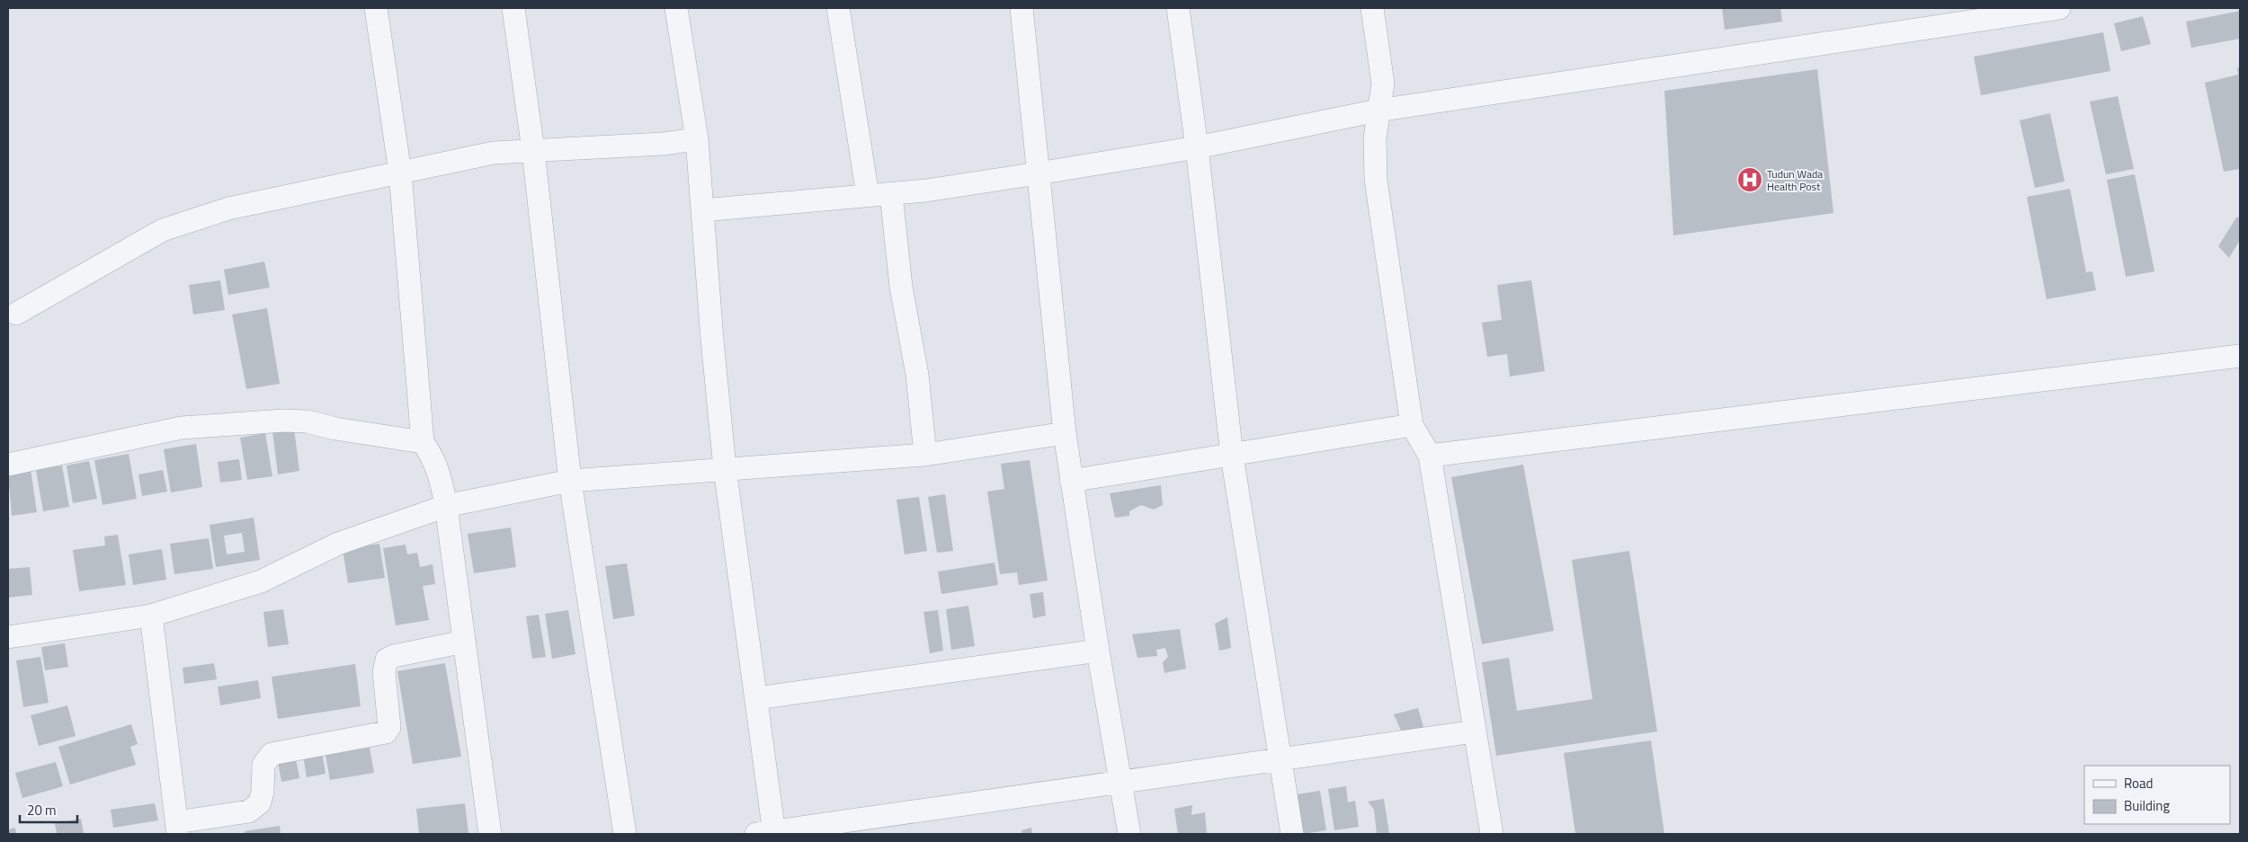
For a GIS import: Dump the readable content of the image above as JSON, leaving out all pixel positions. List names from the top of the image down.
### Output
{
  "places": {
    "hospital": ["Tudun Wada Health Post"]
  },
  "legend": ["Road", "Building"],
  "scale_bar": "20 m"
}
